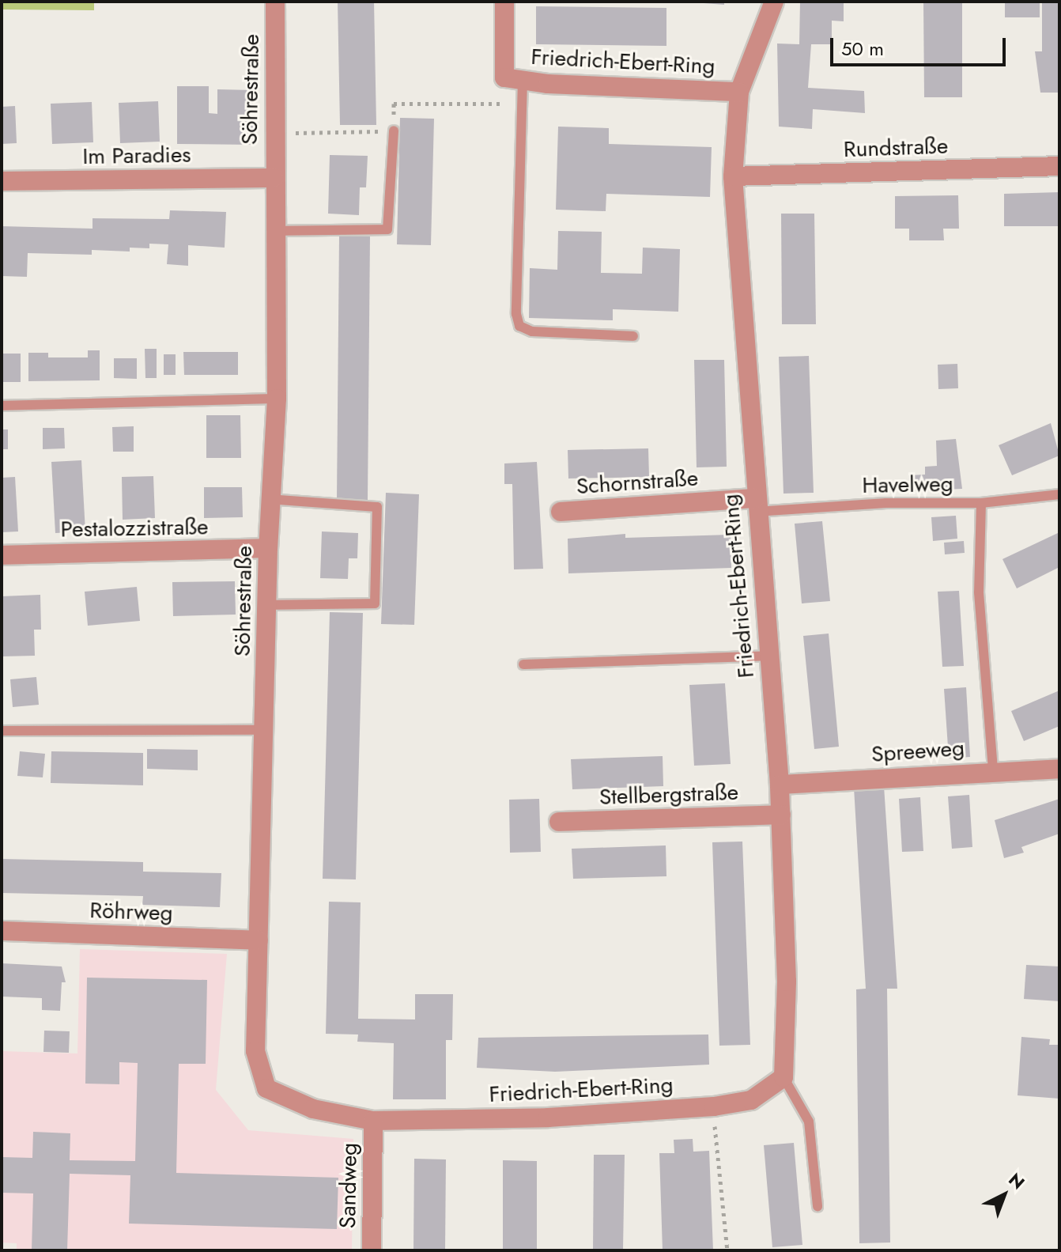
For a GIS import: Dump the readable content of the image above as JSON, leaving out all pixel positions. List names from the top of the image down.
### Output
{
  "streets": {
    "street": [
      "Friedrich-Ebert-Ring",
      "Söhrestraße",
      "Rundstraße",
      "Im Paradies",
      "Schornstraße",
      "Pestalozzistraße",
      "Spreeweg",
      "Stellbergstraße",
      "Röhrweg",
      "Sandweg"
    ],
    "lane": ["Havelweg"]
  },
  "crossings": [
    ["Friedrich-Ebert-Ring", "Söhrestraße"],
    ["Friedrich-Ebert-Ring", "Rundstraße"],
    ["Friedrich-Ebert-Ring", "Schornstraße"],
    ["Friedrich-Ebert-Ring", "Havelweg"],
    ["Friedrich-Ebert-Ring", "Spreeweg"],
    ["Friedrich-Ebert-Ring", "Stellbergstraße"],
    ["Friedrich-Ebert-Ring", "Sandweg"],
    ["Söhrestraße", "Im Paradies"],
    ["Söhrestraße", "Pestalozzistraße"],
    ["Söhrestraße", "Röhrweg"],
    ["Söhrestraße", "Sandweg"],
    ["Schornstraße", "Havelweg"]
  ],
  "scale_bar": "50 m",
  "north": "top right"
}
